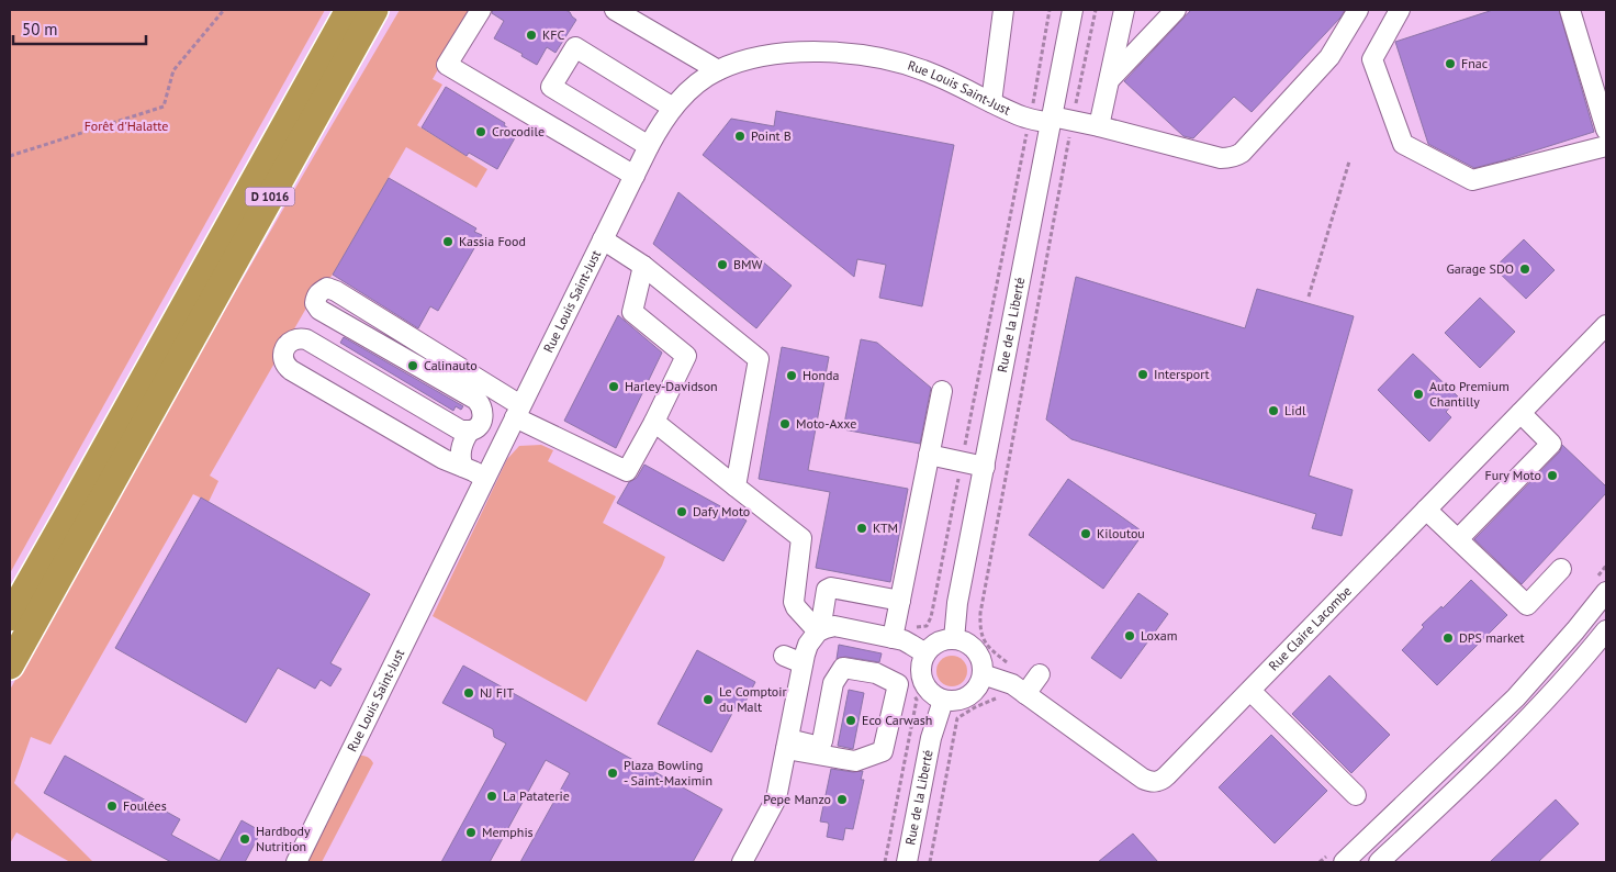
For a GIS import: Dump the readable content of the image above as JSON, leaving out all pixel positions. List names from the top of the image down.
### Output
{
  "streets": {
    "highway": ["D 1016"],
    "street": ["Rue Louis Saint-Just", "Rue de la Liberté", "Rue Claire Lacombe"]
  },
  "crossings": [
    ["Rue Louis Saint-Just", "Rue de la Liberté"],
    ["Rue de la Liberté", "Rue Claire Lacombe"]
  ],
  "parks": ["Forêt d'Halatte"],
  "places": [
    "KFC",
    "Fnac",
    "Crocodile",
    "Point B",
    "Kassia Food",
    "BMW",
    "Garage SDO",
    "Calinauto",
    "Intersport",
    "Honda",
    "Harley-Davidson",
    "Auto Premium Chantilly",
    "Lidl",
    "Moto-Axxe",
    "Fury Moto",
    "Dafy Moto",
    "KTM",
    "Kiloutou",
    "Loxam",
    "DPS market",
    "NJ FIT",
    "Le Comptoir du Malt",
    "Eco Carwash",
    "Plaza Bowling - Saint-Maximin",
    "La Pataterie",
    "Pepe Manzo",
    "Foulées",
    "Memphis",
    "Hardbody Nutrition"
  ],
  "scale_bar": "50 m"
}
